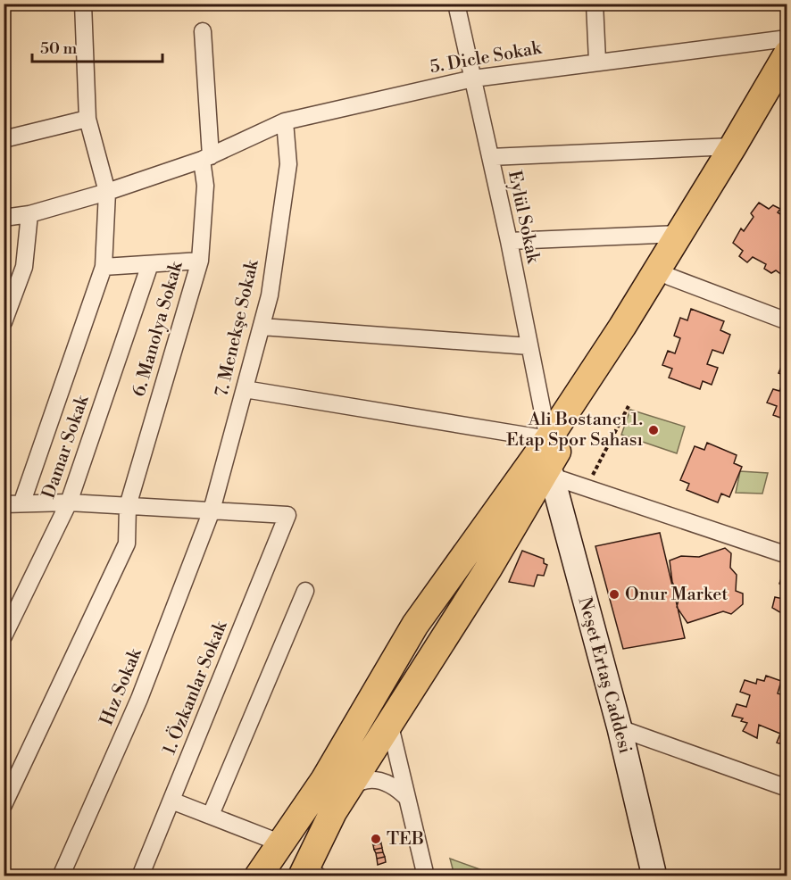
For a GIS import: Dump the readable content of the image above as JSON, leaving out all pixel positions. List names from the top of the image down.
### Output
{
  "streets": {
    "main road": ["Neşet Ertaş Caddesi"],
    "street": [
      "5. Dicle Sokak",
      "Eylül Sokak",
      "7. Menekşe Sokak",
      "6. Manolya Sokak",
      "Damar Sokak",
      "Hız Sokak",
      "1. Özkanlar Sokak"
    ]
  },
  "crossings": [
    ["5. Dicle Sokak", "Eylül Sokak"],
    ["5. Dicle Sokak", "7. Menekşe Sokak"],
    ["5. Dicle Sokak", "6. Manolya Sokak"],
    ["7. Menekşe Sokak", "Hız Sokak"],
    ["7. Menekşe Sokak", "1. Özkanlar Sokak"],
    ["Hız Sokak", "1. Özkanlar Sokak"]
  ],
  "places": ["Ali Bostancı 1. Etap Spor Sahası", "Onur Market", "TEB"],
  "scale_bar": "50 m"
}
